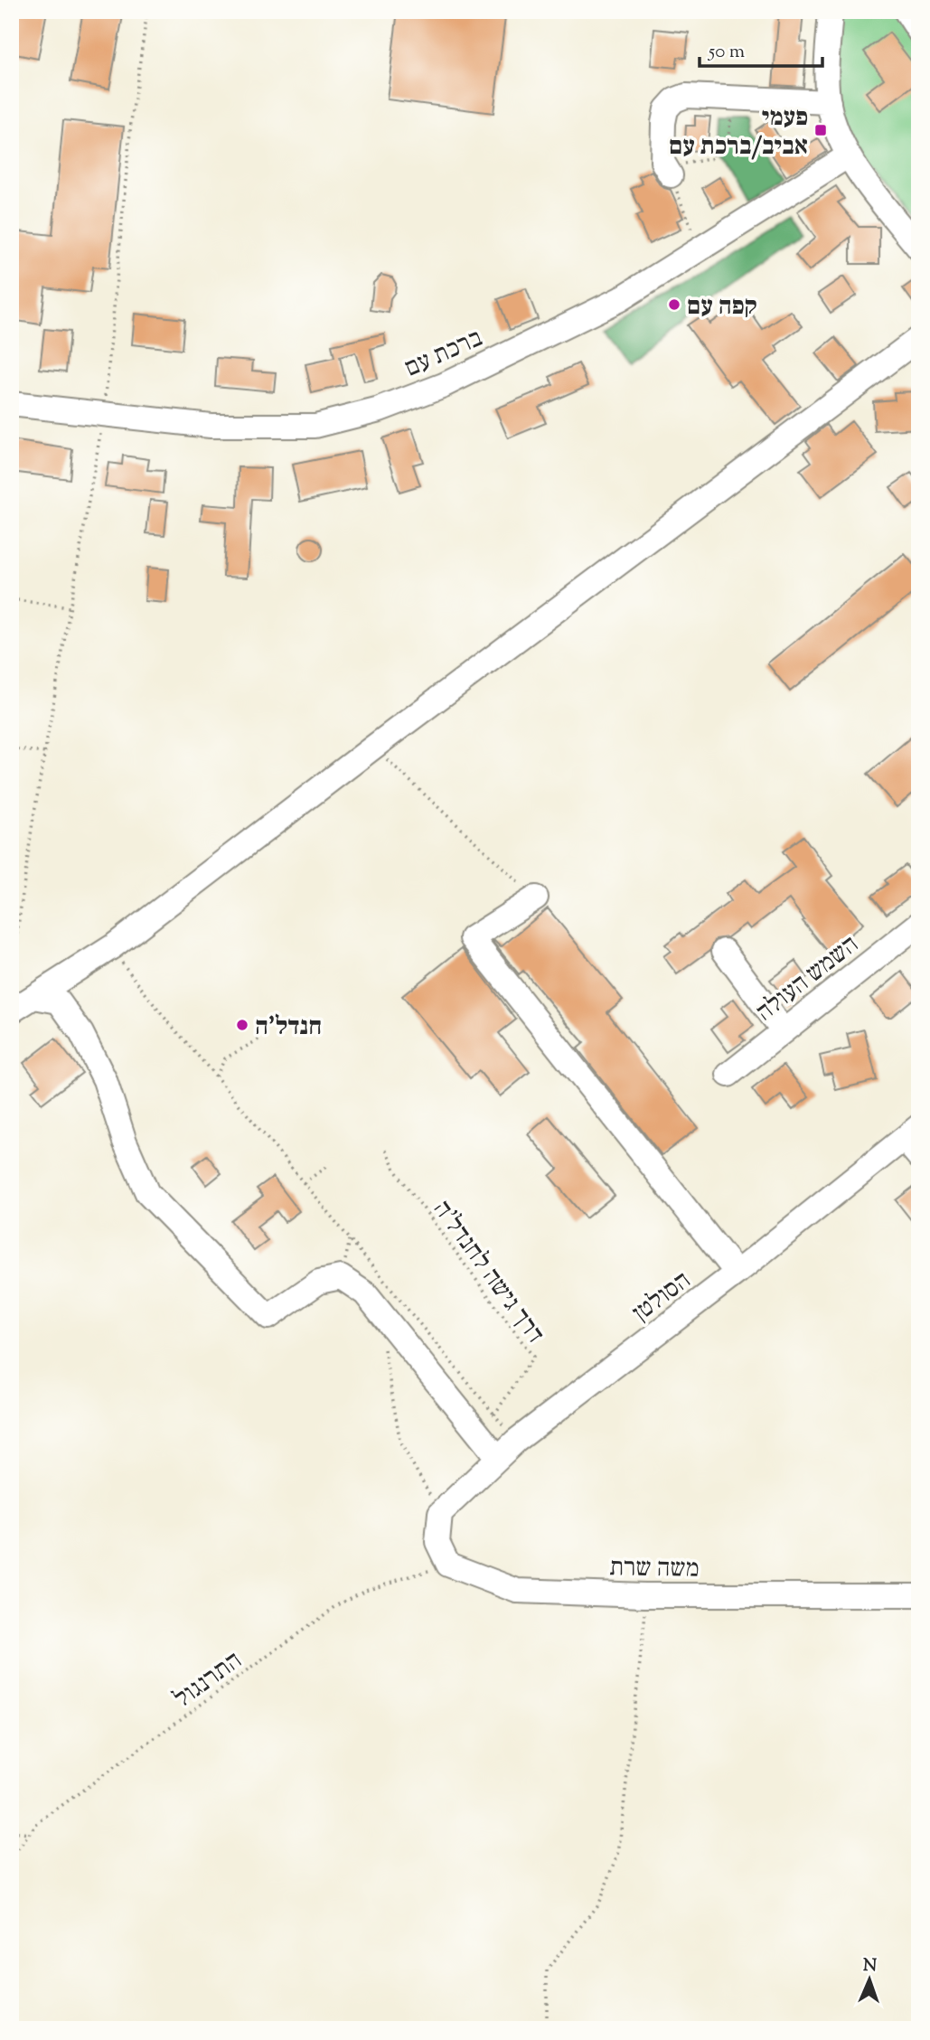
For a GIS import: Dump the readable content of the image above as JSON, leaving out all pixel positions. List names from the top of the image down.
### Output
{
  "streets": {
    "street": [
      "ברכת עם",
      "השמש העולה",
      "הסולטן",
      "משה שרת"
    ],
    "path": ["דרך גישה לחנדל'ה", "התרנגול"]
  },
  "crossings": [
    ["משה שרת", "התרנגול"]
  ],
  "places": {
    "transit": ["פעמי אביב/ברכת עם"],
    "other": ["קפה עם", "חנדל'ה"]
  },
  "scale_bar": "50 m",
  "north": "top"
}
